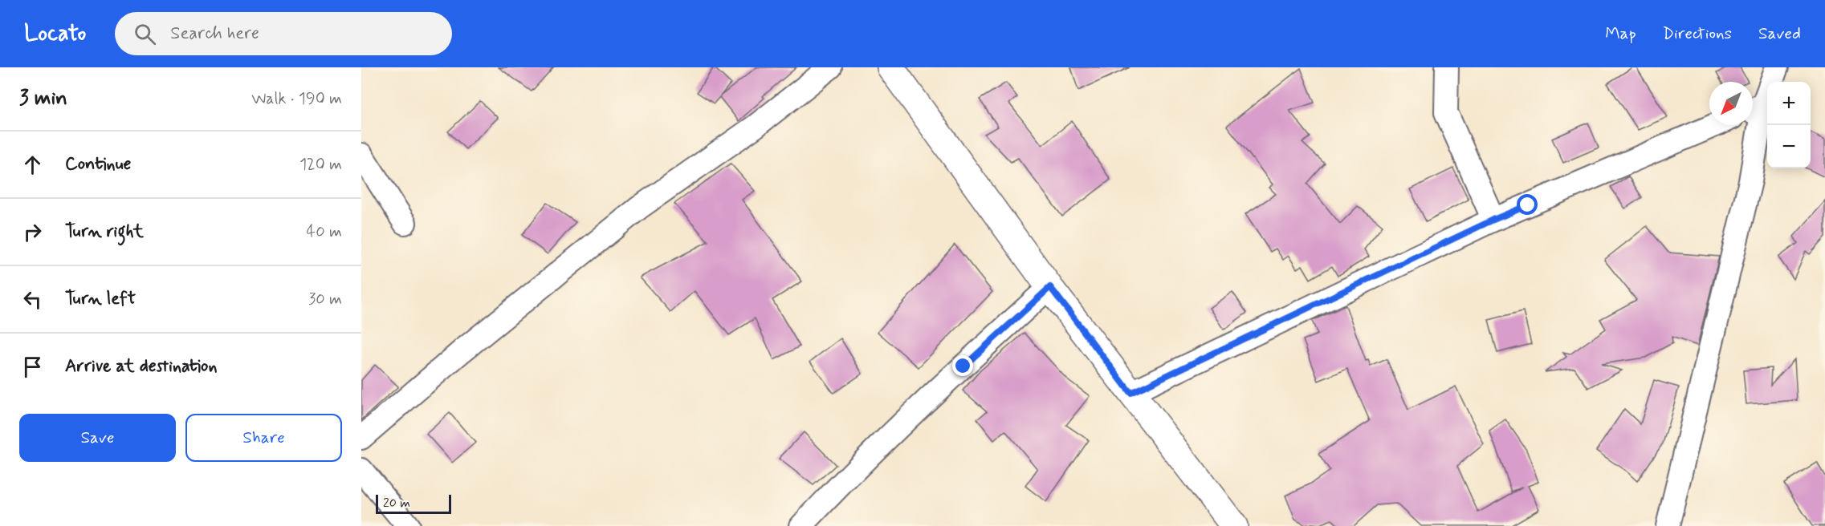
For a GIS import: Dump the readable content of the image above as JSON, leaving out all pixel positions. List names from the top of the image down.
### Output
{
  "scale_bar": "20 m",
  "north": "bottom left",
  "page": {
    "header": "Locato",
    "search": "Search here",
    "nav": ["Map", "Directions", "Saved"],
    "heading": ["3 min", "Walk · 190 m"],
    "map_buttons": ["+", "−"],
    "list": [
      ["Continue", "120 m"],
      ["Turn right", "40 m"],
      ["Turn left", "30 m"],
      "Arrive at destination"
    ],
    "buttons": ["Save", "Share"],
    "scale": "20 m"
  }
}
